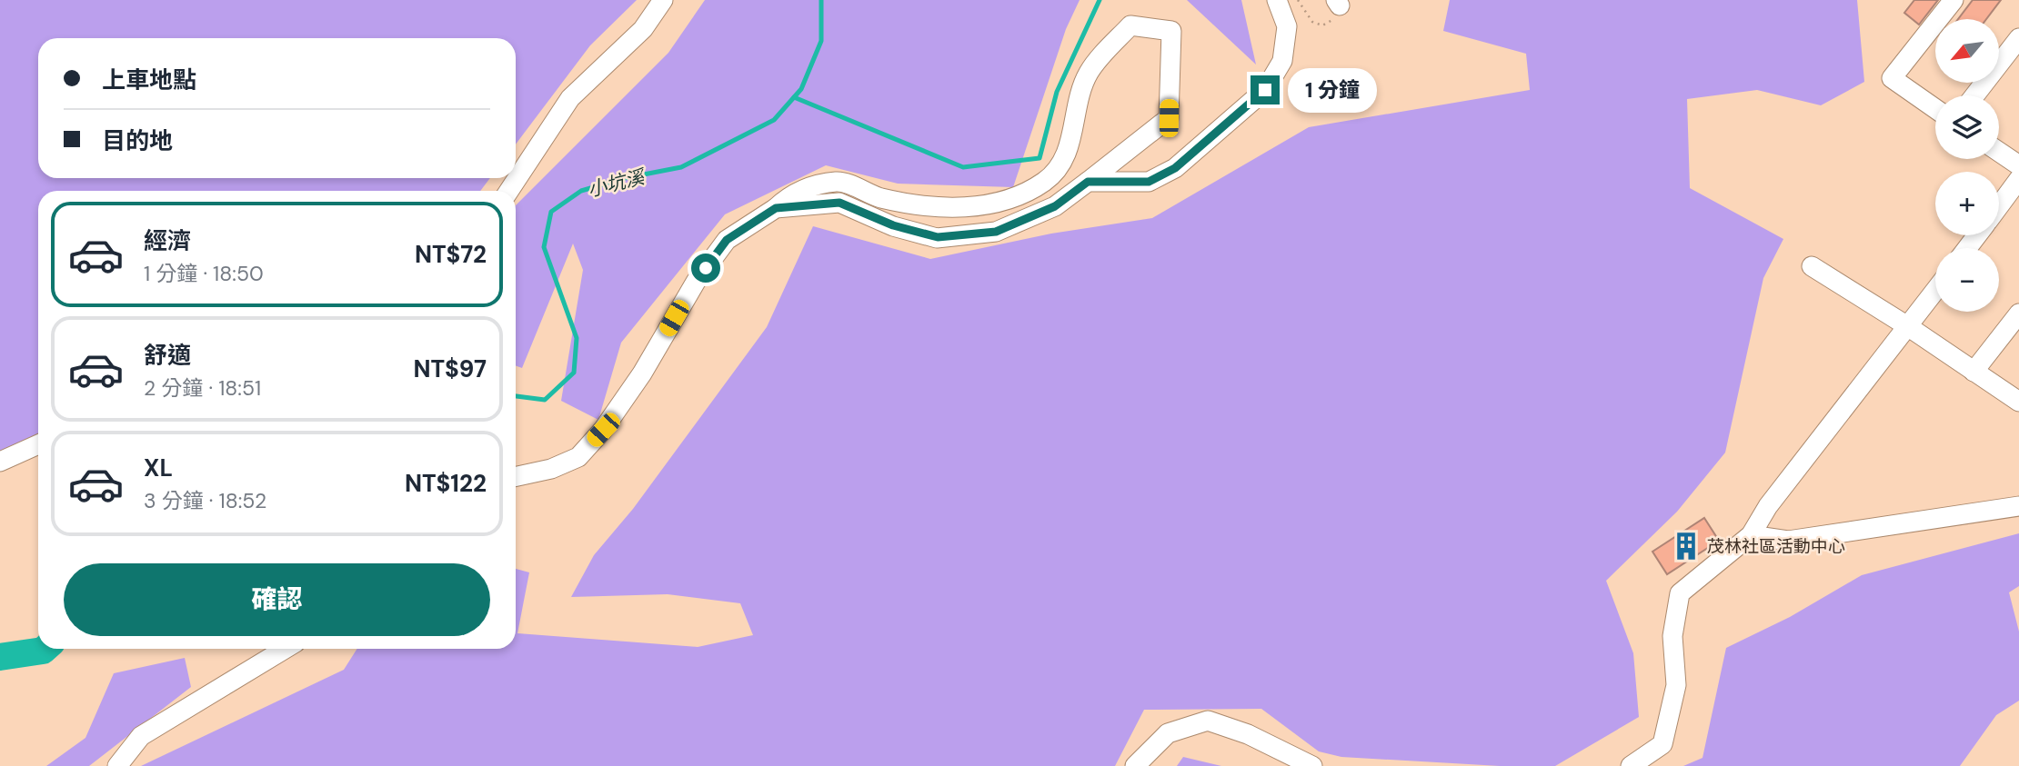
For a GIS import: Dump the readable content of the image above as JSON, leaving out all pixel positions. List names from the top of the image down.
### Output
{
  "water": ["小坑溪"],
  "places": {
    "building": ["茂林社區活動中心"]
  },
  "north": "bottom left",
  "page": {
    "map_buttons": ["+", "−"],
    "banner": ["上車地點", "目的地"],
    "bubble": "1 分鐘",
    "list": [
      {
        "name": "經濟",
        "note": "1 分鐘 · 18:50",
        "value": "NT$72"
      },
      {
        "name": "舒適",
        "note": "2 分鐘 · 18:51",
        "value": "NT$97"
      },
      {
        "name": "XL",
        "note": "3 分鐘 · 18:52",
        "value": "NT$122"
      }
    ],
    "buttons": "確認"
  }
}
